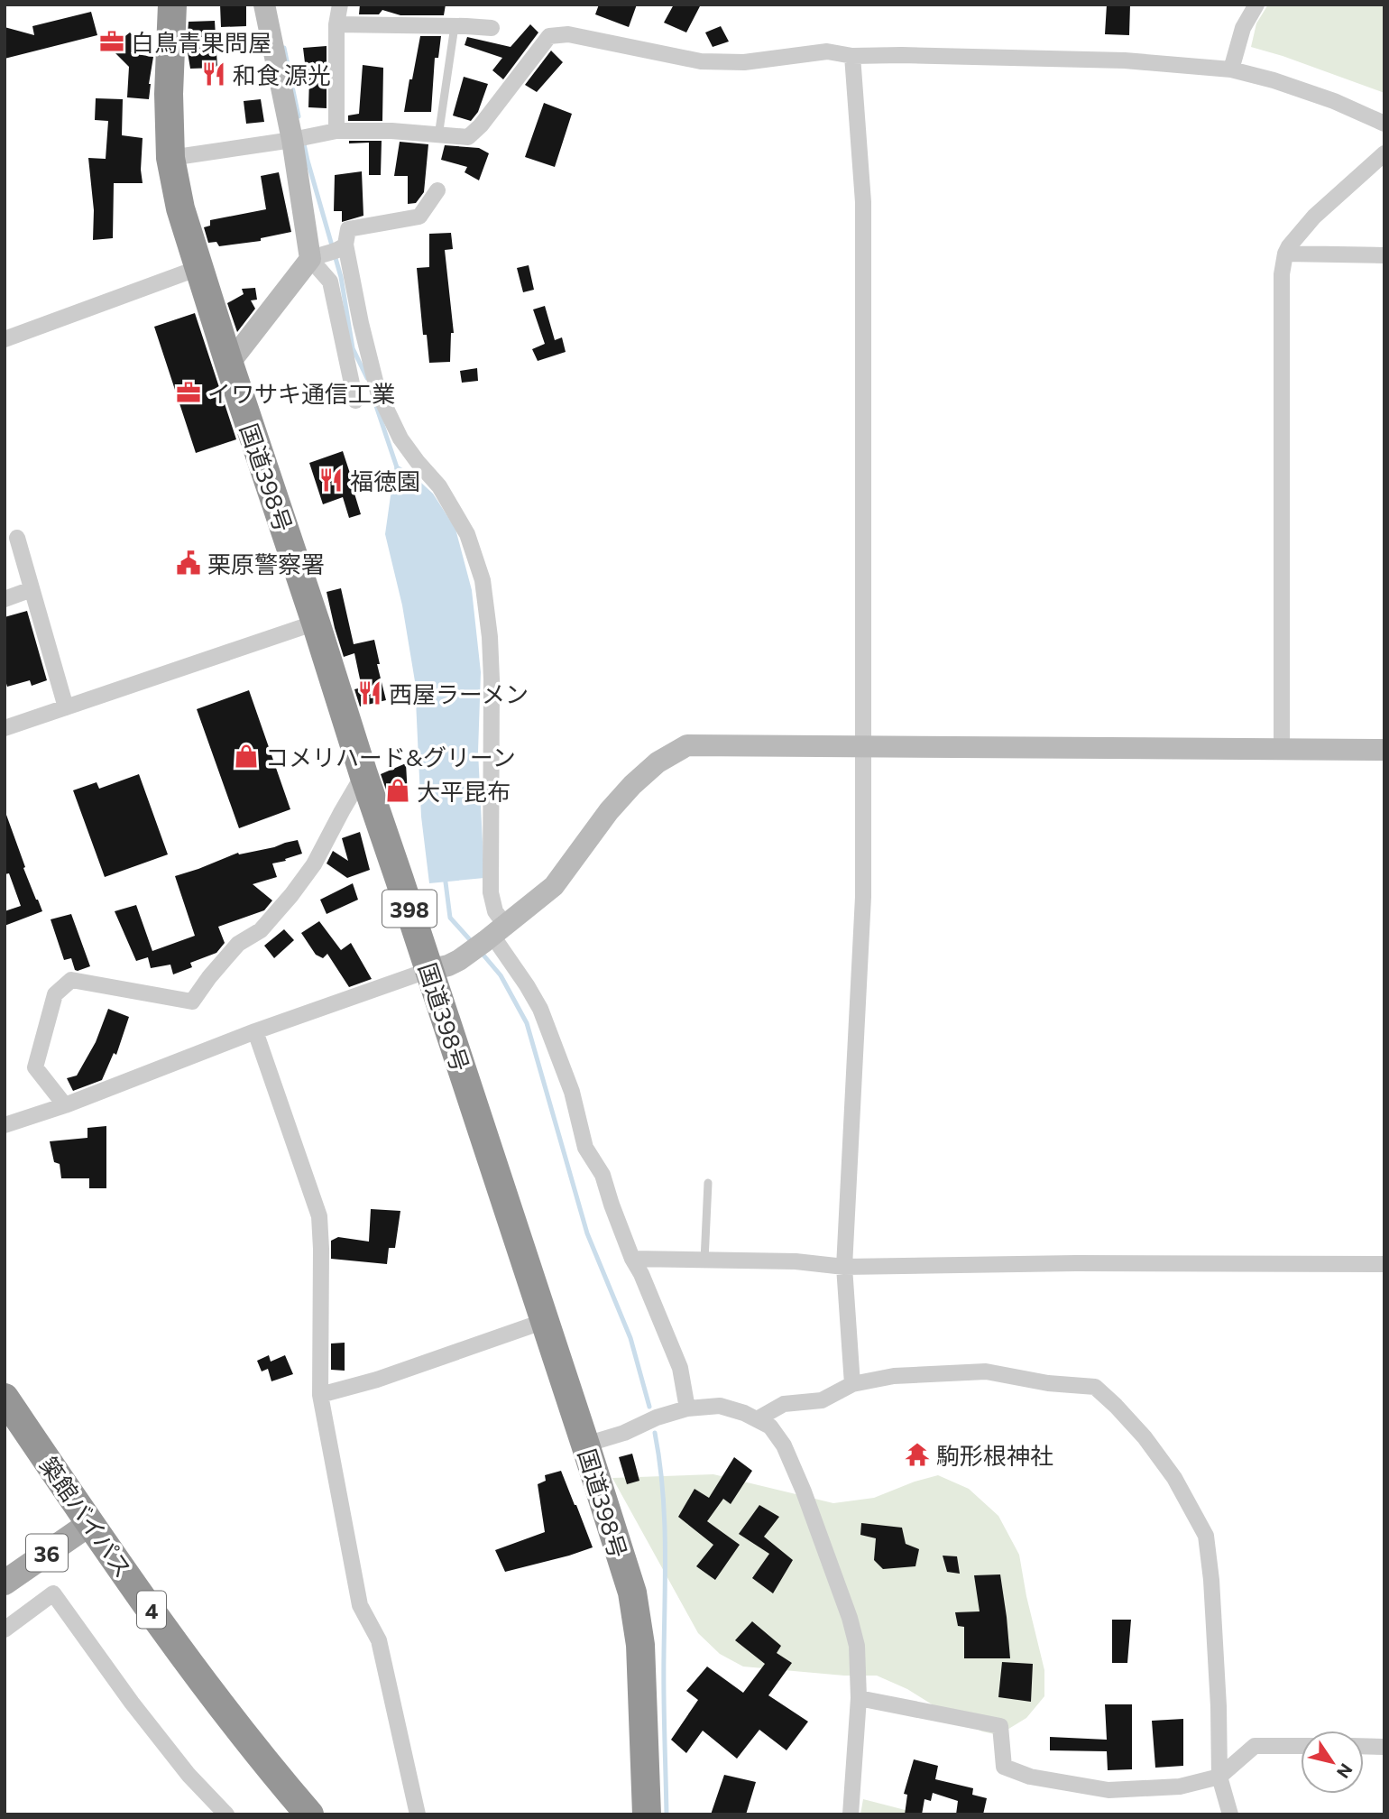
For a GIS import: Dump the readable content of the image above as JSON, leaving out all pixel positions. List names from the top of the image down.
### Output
{
  "streets": {
    "highway": [
      "国道398号",
      "398",
      "築館バイパス",
      "4"
    ],
    "main road": ["36"]
  },
  "crossings": [
    ["築館バイパス", "36"]
  ],
  "places": {
    "office": ["白鳥青果問屋", "イワサキ通信工業"],
    "restaurant": ["和食 源光", "福徳園", "西屋ラーメン"],
    "public building": ["栗原警察署"],
    "shop": ["コメリハード&グリーン", "大平昆布"],
    "temple": ["駒形根神社"]
  },
  "north": "bottom right"
}
